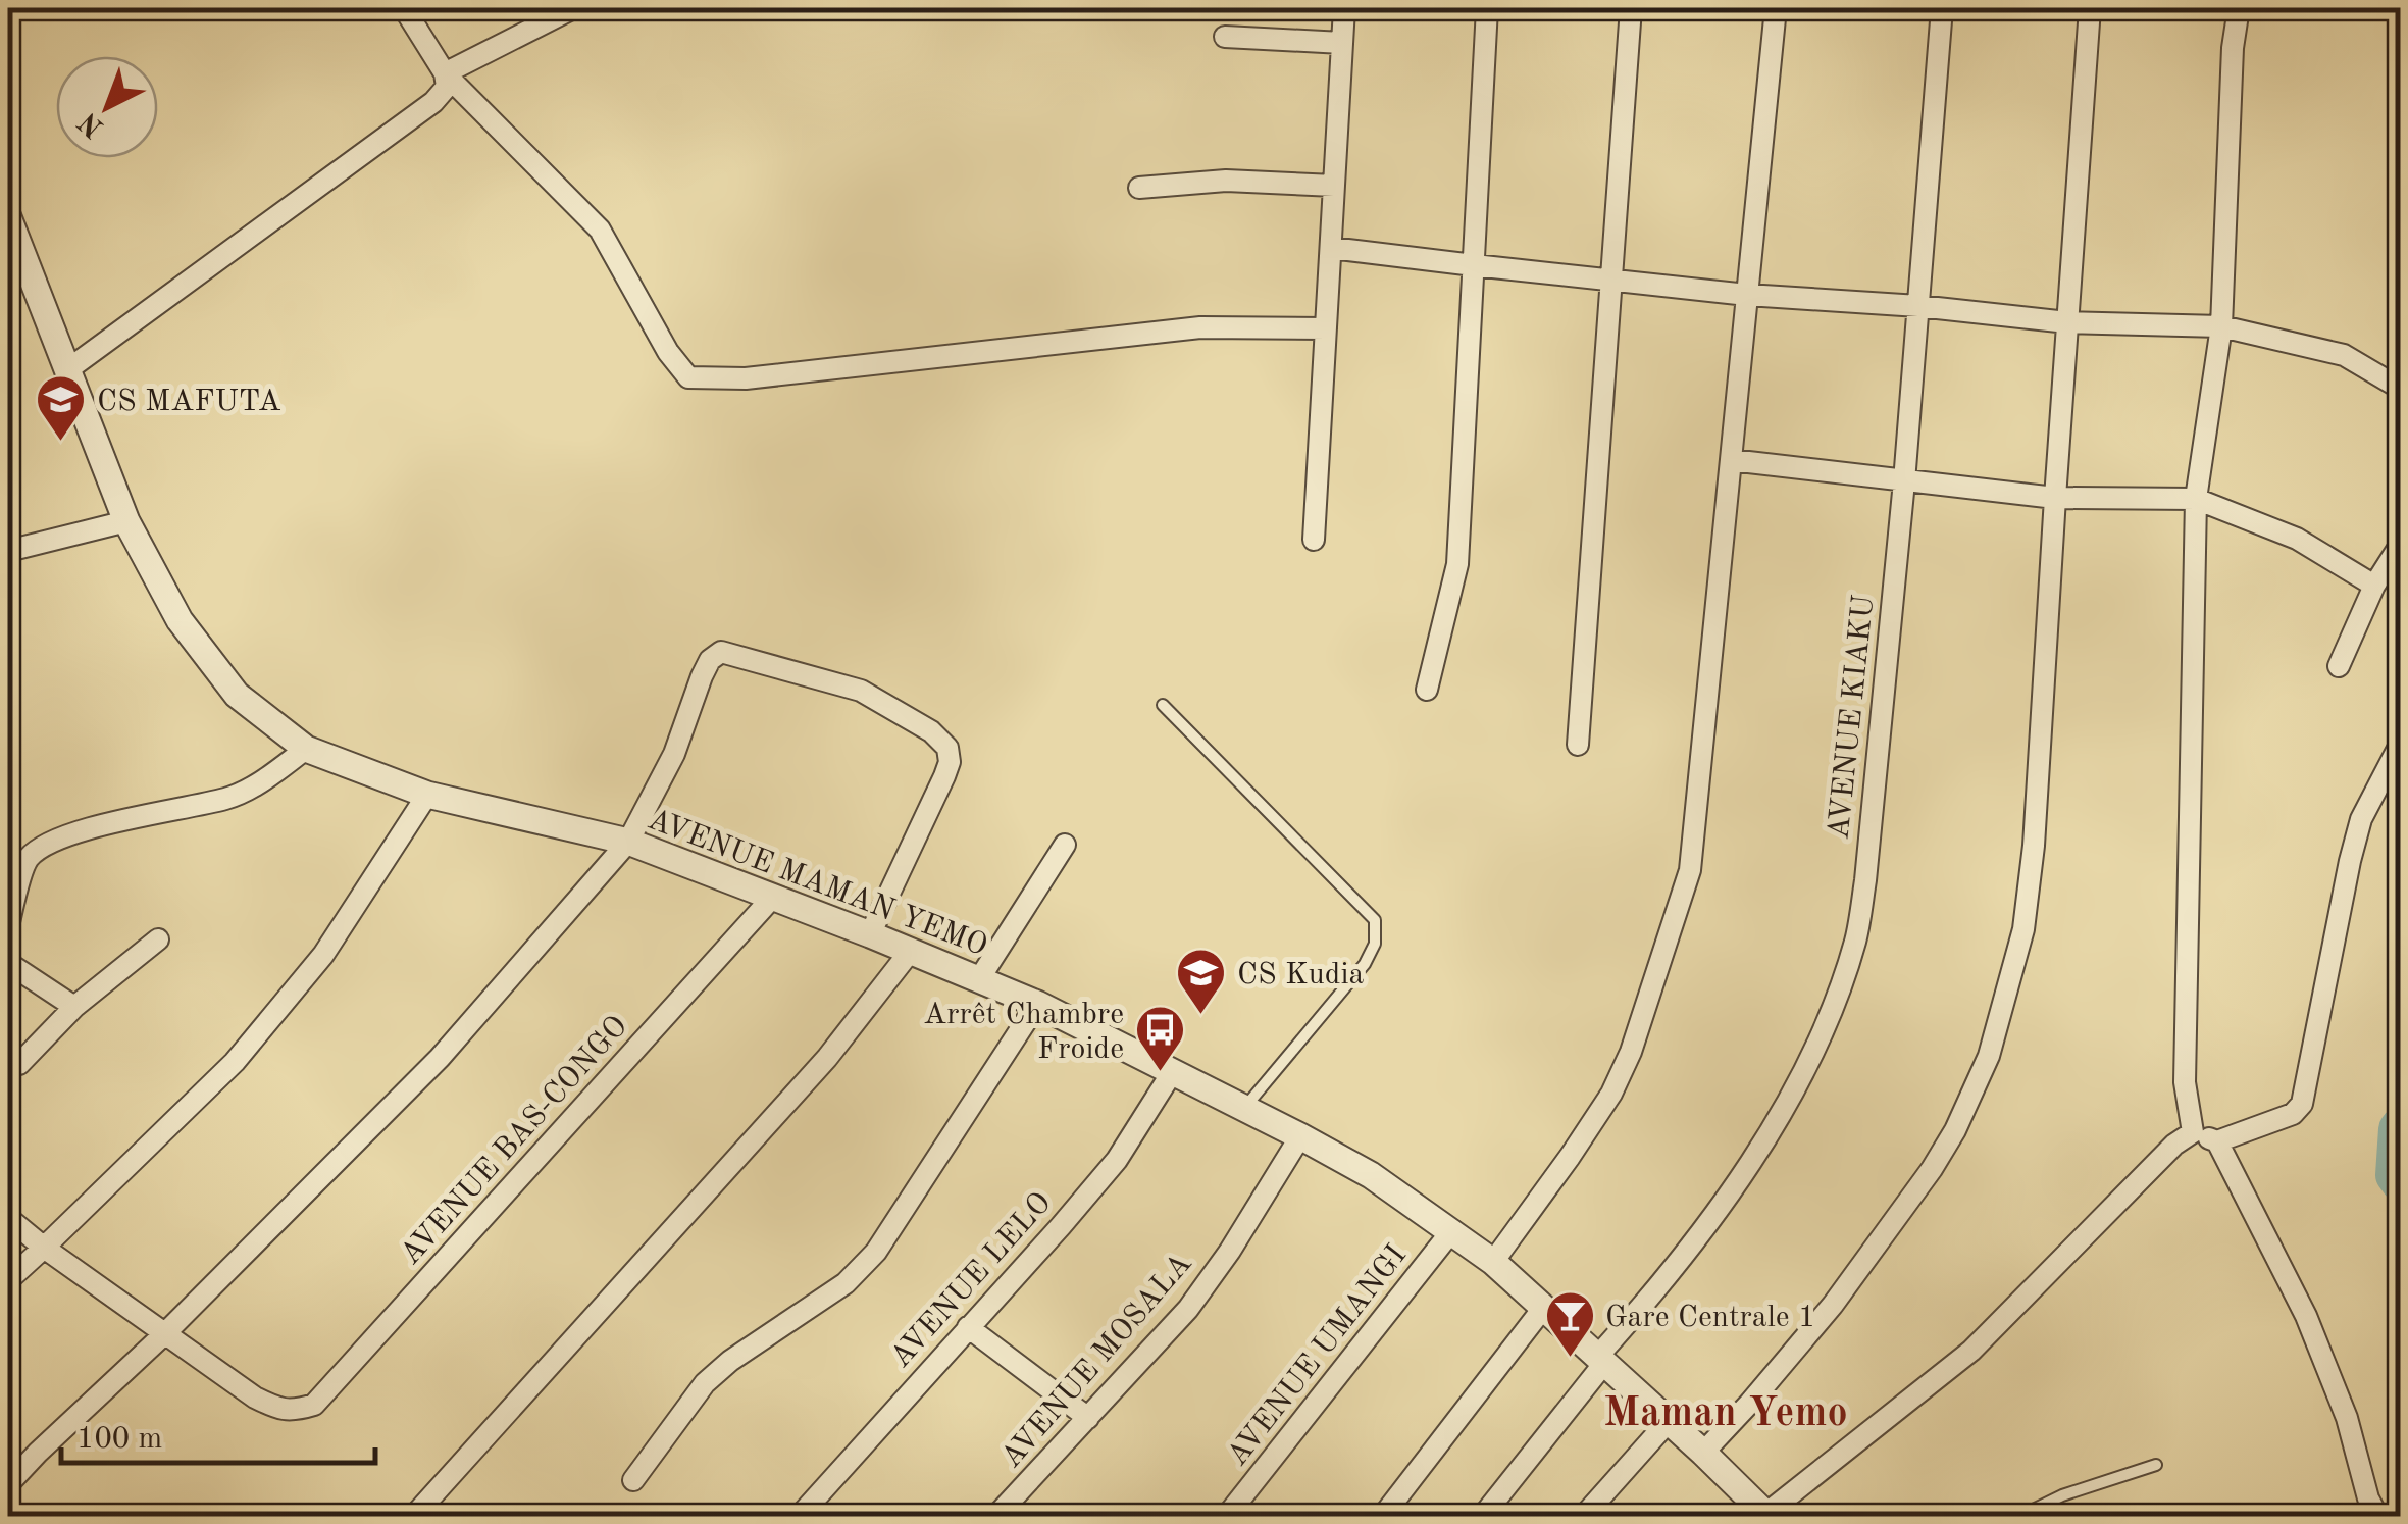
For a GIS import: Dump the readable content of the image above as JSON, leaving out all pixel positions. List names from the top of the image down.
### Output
{
  "streets": {
    "street": [
      "AVENUE KIAKU",
      "AVENUE MAMAN YEMO",
      "AVENUE BAS-CONGO",
      "AVENUE LELO",
      "AVENUE UMANGI",
      "AVENUE MOSALA"
    ]
  },
  "crossings": [
    ["AVENUE KIAKU", "AVENUE MAMAN YEMO"],
    ["AVENUE MAMAN YEMO", "AVENUE BAS-CONGO"],
    ["AVENUE MAMAN YEMO", "AVENUE LELO"],
    ["AVENUE MAMAN YEMO", "AVENUE UMANGI"],
    ["AVENUE MAMAN YEMO", "AVENUE MOSALA"]
  ],
  "districts": ["Maman Yemo"],
  "places": {
    "school or university": ["CS MAFUTA", "CS Kudia"],
    "bus stop": ["Arrêt Chambre Froide"],
    "bar": ["Gare Centrale 1"]
  },
  "scale_bar": "100 m",
  "north": "bottom left"
}
